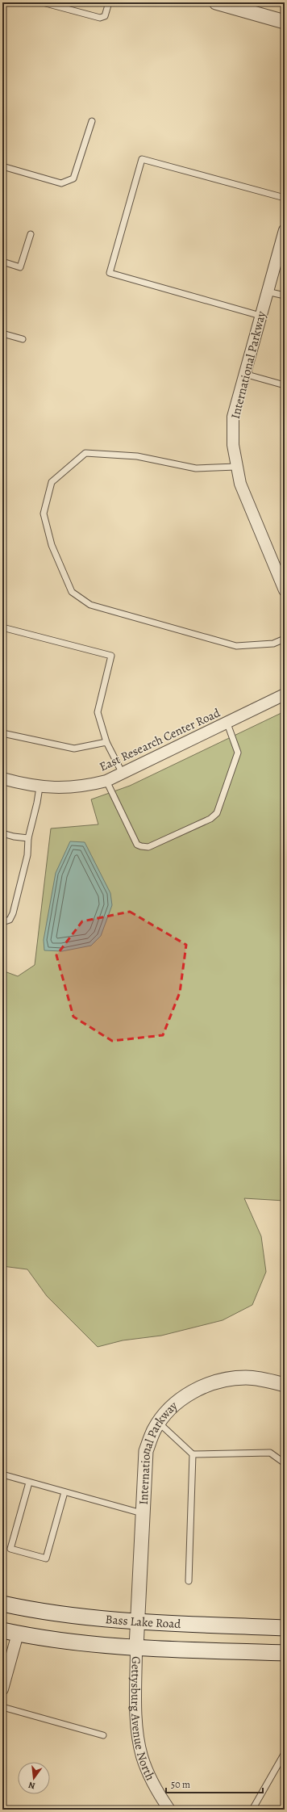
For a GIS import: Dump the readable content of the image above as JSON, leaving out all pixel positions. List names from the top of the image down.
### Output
{
  "streets": {
    "main road": ["Bass Lake Road"],
    "street": ["International Parkway", "East Research Center Road", "Gettysburg Avenue North"]
  },
  "crossings": [
    ["International Parkway", "Bass Lake Road"],
    ["International Parkway", "Gettysburg Avenue North"],
    ["Bass Lake Road", "Gettysburg Avenue North"]
  ],
  "scale_bar": "50 m",
  "north": "bottom"
}
